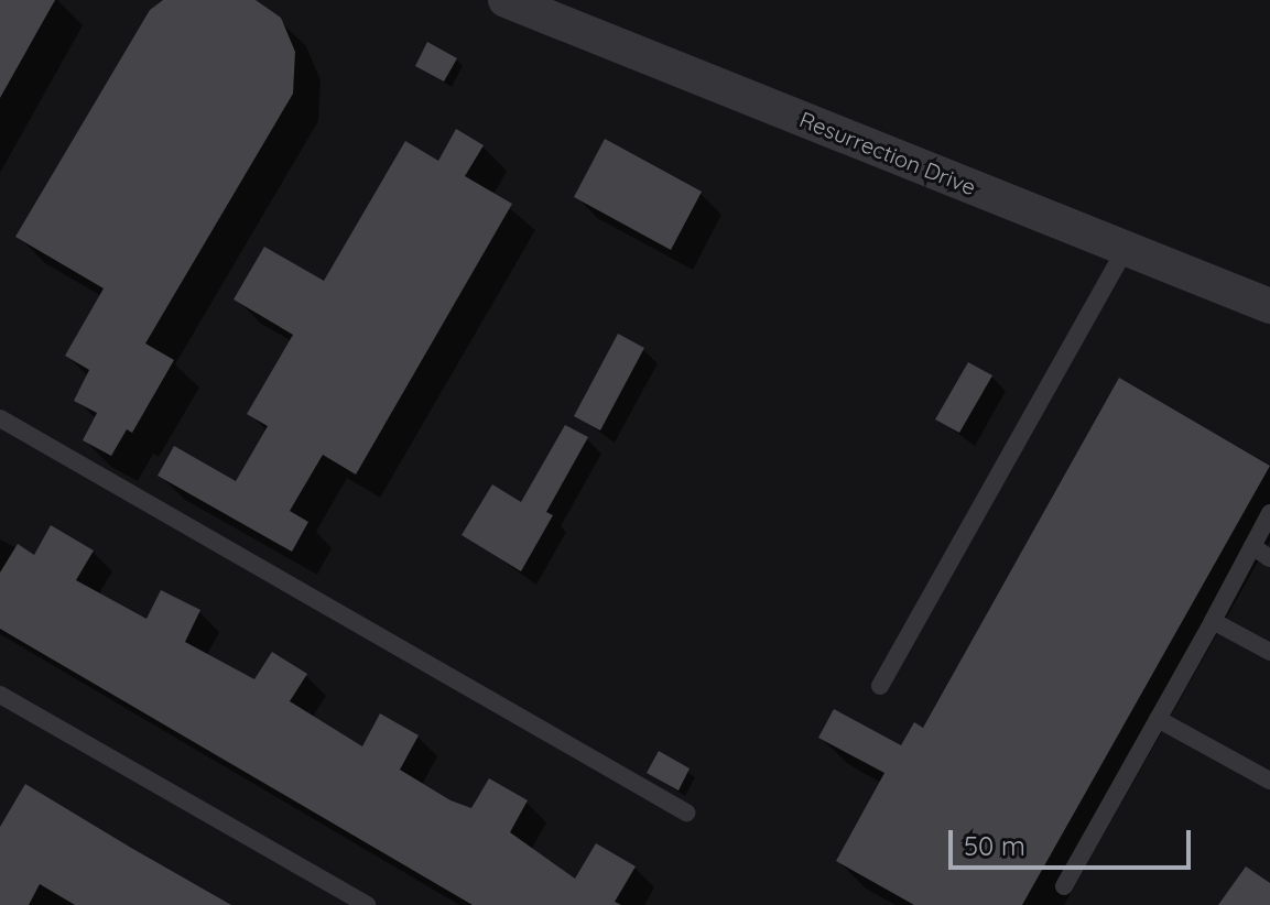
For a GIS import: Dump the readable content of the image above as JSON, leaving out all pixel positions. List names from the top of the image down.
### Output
{
  "streets": {
    "street": ["Resurrection Drive"]
  },
  "scale_bar": "50 m"
}
